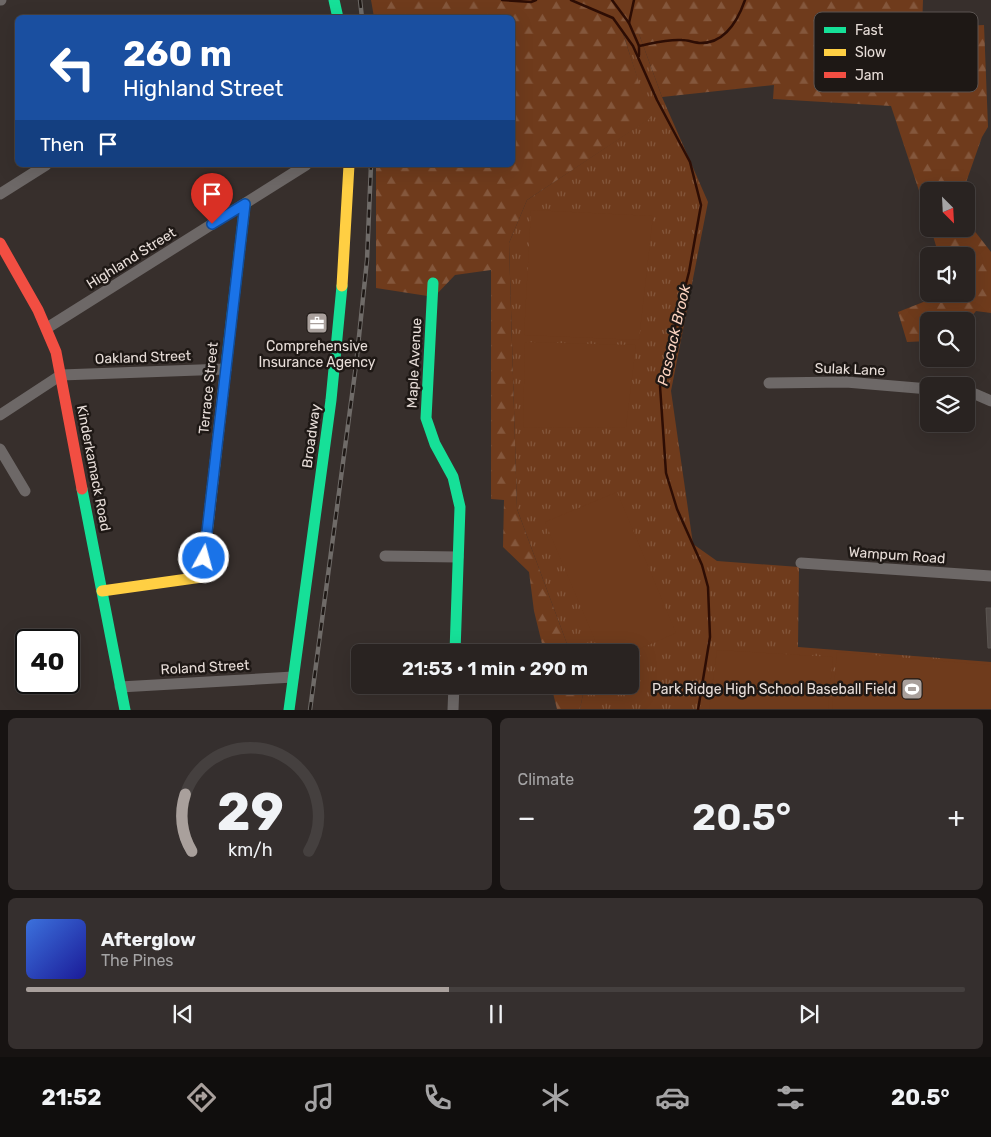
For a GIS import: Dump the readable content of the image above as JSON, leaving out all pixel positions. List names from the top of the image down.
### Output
{
  "streets": {
    "street": [
      "Highland Street",
      "Oakland Street",
      "Maple Avenue",
      "Sulak Lane",
      "Terrace Street",
      "Broadway",
      "Kinderkamack Road",
      "Wampum Road",
      "Roland Street"
    ]
  },
  "crossings": [
    ["Highland Street", "Terrace Street"],
    ["Highland Street", "Kinderkamack Road"],
    ["Oakland Street", "Terrace Street"],
    ["Oakland Street", "Kinderkamack Road"],
    ["Terrace Street", "Kinderkamack Road"],
    ["Broadway", "Roland Street"],
    ["Kinderkamack Road", "Roland Street"]
  ],
  "water": ["Pascack Brook"],
  "places": {
    "office": ["Comprehensive Insurance Agency"],
    "sports": ["Park Ridge High School Baseball Field"]
  },
  "legend": ["Fast", "Slow", "Jam"],
  "north": "bottom right",
  "page": {
    "turn": ["260 m", "Highland Street"],
    "then": "Then",
    "limit": "40",
    "trip": "21:53 · 1 min · 290 m",
    "tile": "Climate",
    "heat": ["−", "20.5°", "+"],
    "song": ["Afterglow", "The Pines"],
    "tabs": ["21:52", "20.5°"],
    "gauge": ["29", "km/h"]
  }
}
